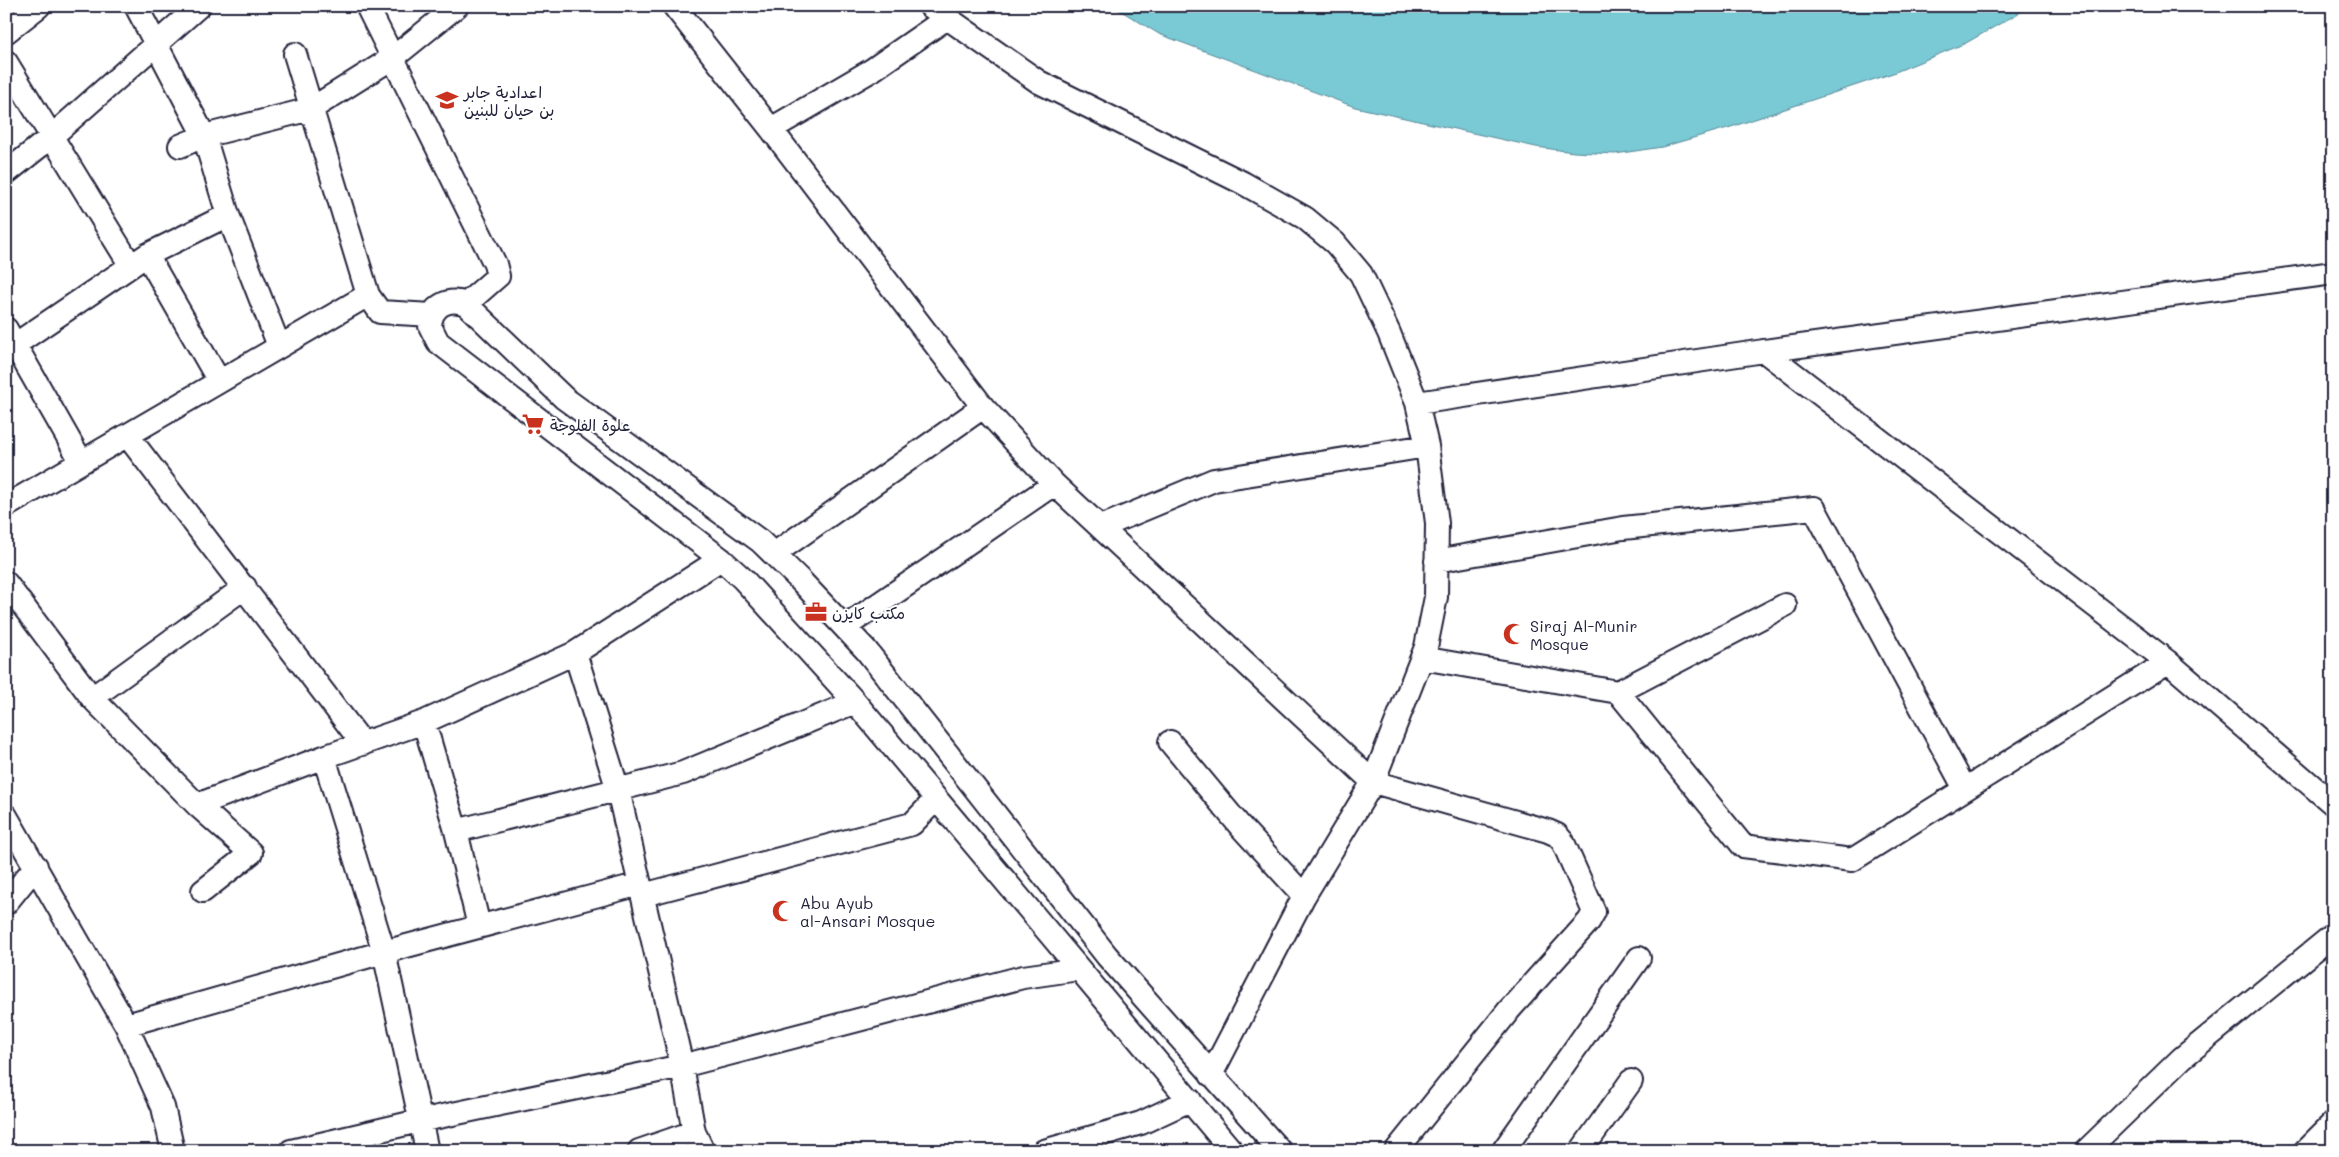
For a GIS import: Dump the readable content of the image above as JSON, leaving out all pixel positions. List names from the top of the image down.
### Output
{
  "places": {
    "school or university": ["اعدادية جابر بن حيان للبنين"],
    "supermarket": ["علوة الفلوجة"],
    "office": ["مكتب كايزن"],
    "mosque": ["Siraj Al-Munir Mosque", "Abu Ayub al-Ansari Mosque"]
  }
}
